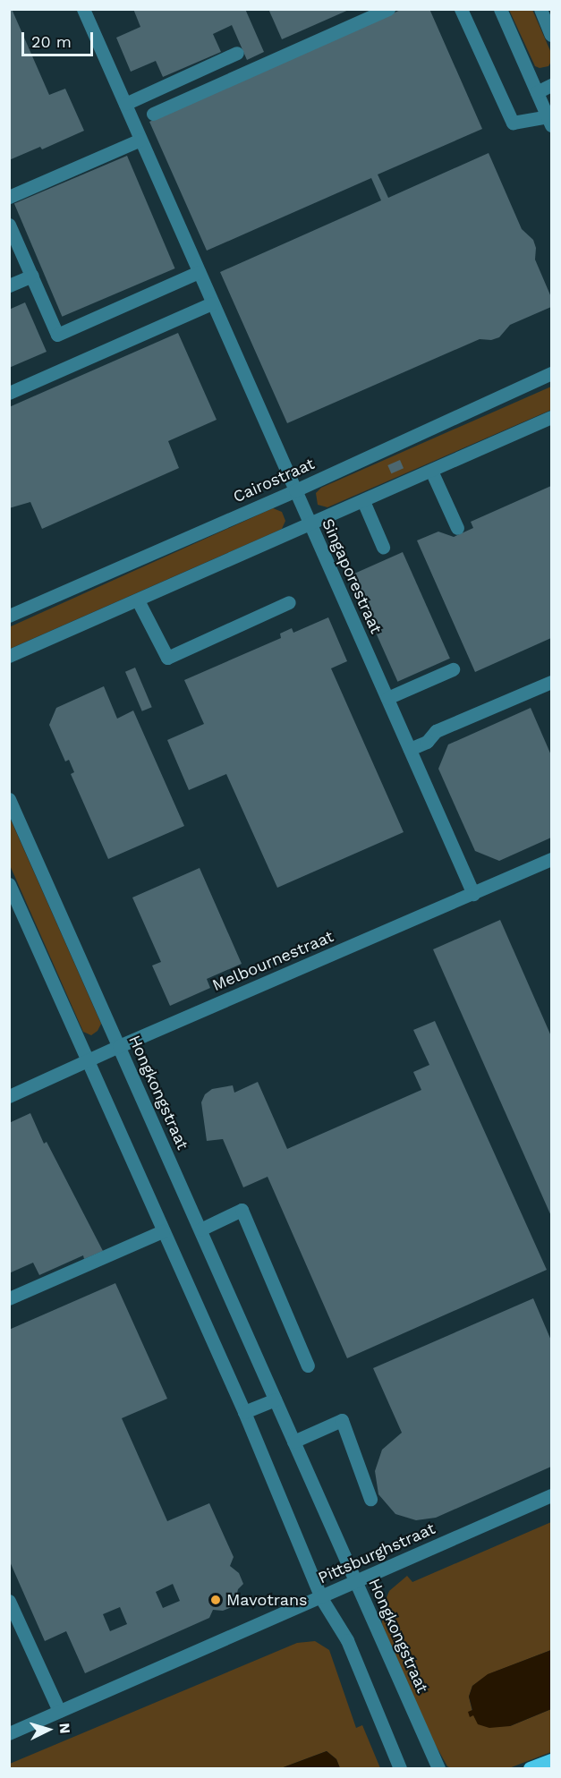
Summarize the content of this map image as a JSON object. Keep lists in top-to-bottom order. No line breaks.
{"streets":{"street":["Cairostraat","Singaporestraat","Melbournestraat","Hongkongstraat","Pittsburghstraat"]},"crossings":[["Cairostraat","Singaporestraat"],["Singaporestraat","Melbournestraat"],["Melbournestraat","Hongkongstraat"],["Hongkongstraat","Pittsburghstraat"]],"places":["Mavotrans"],"scale_bar":"20 m","north":"right"}
